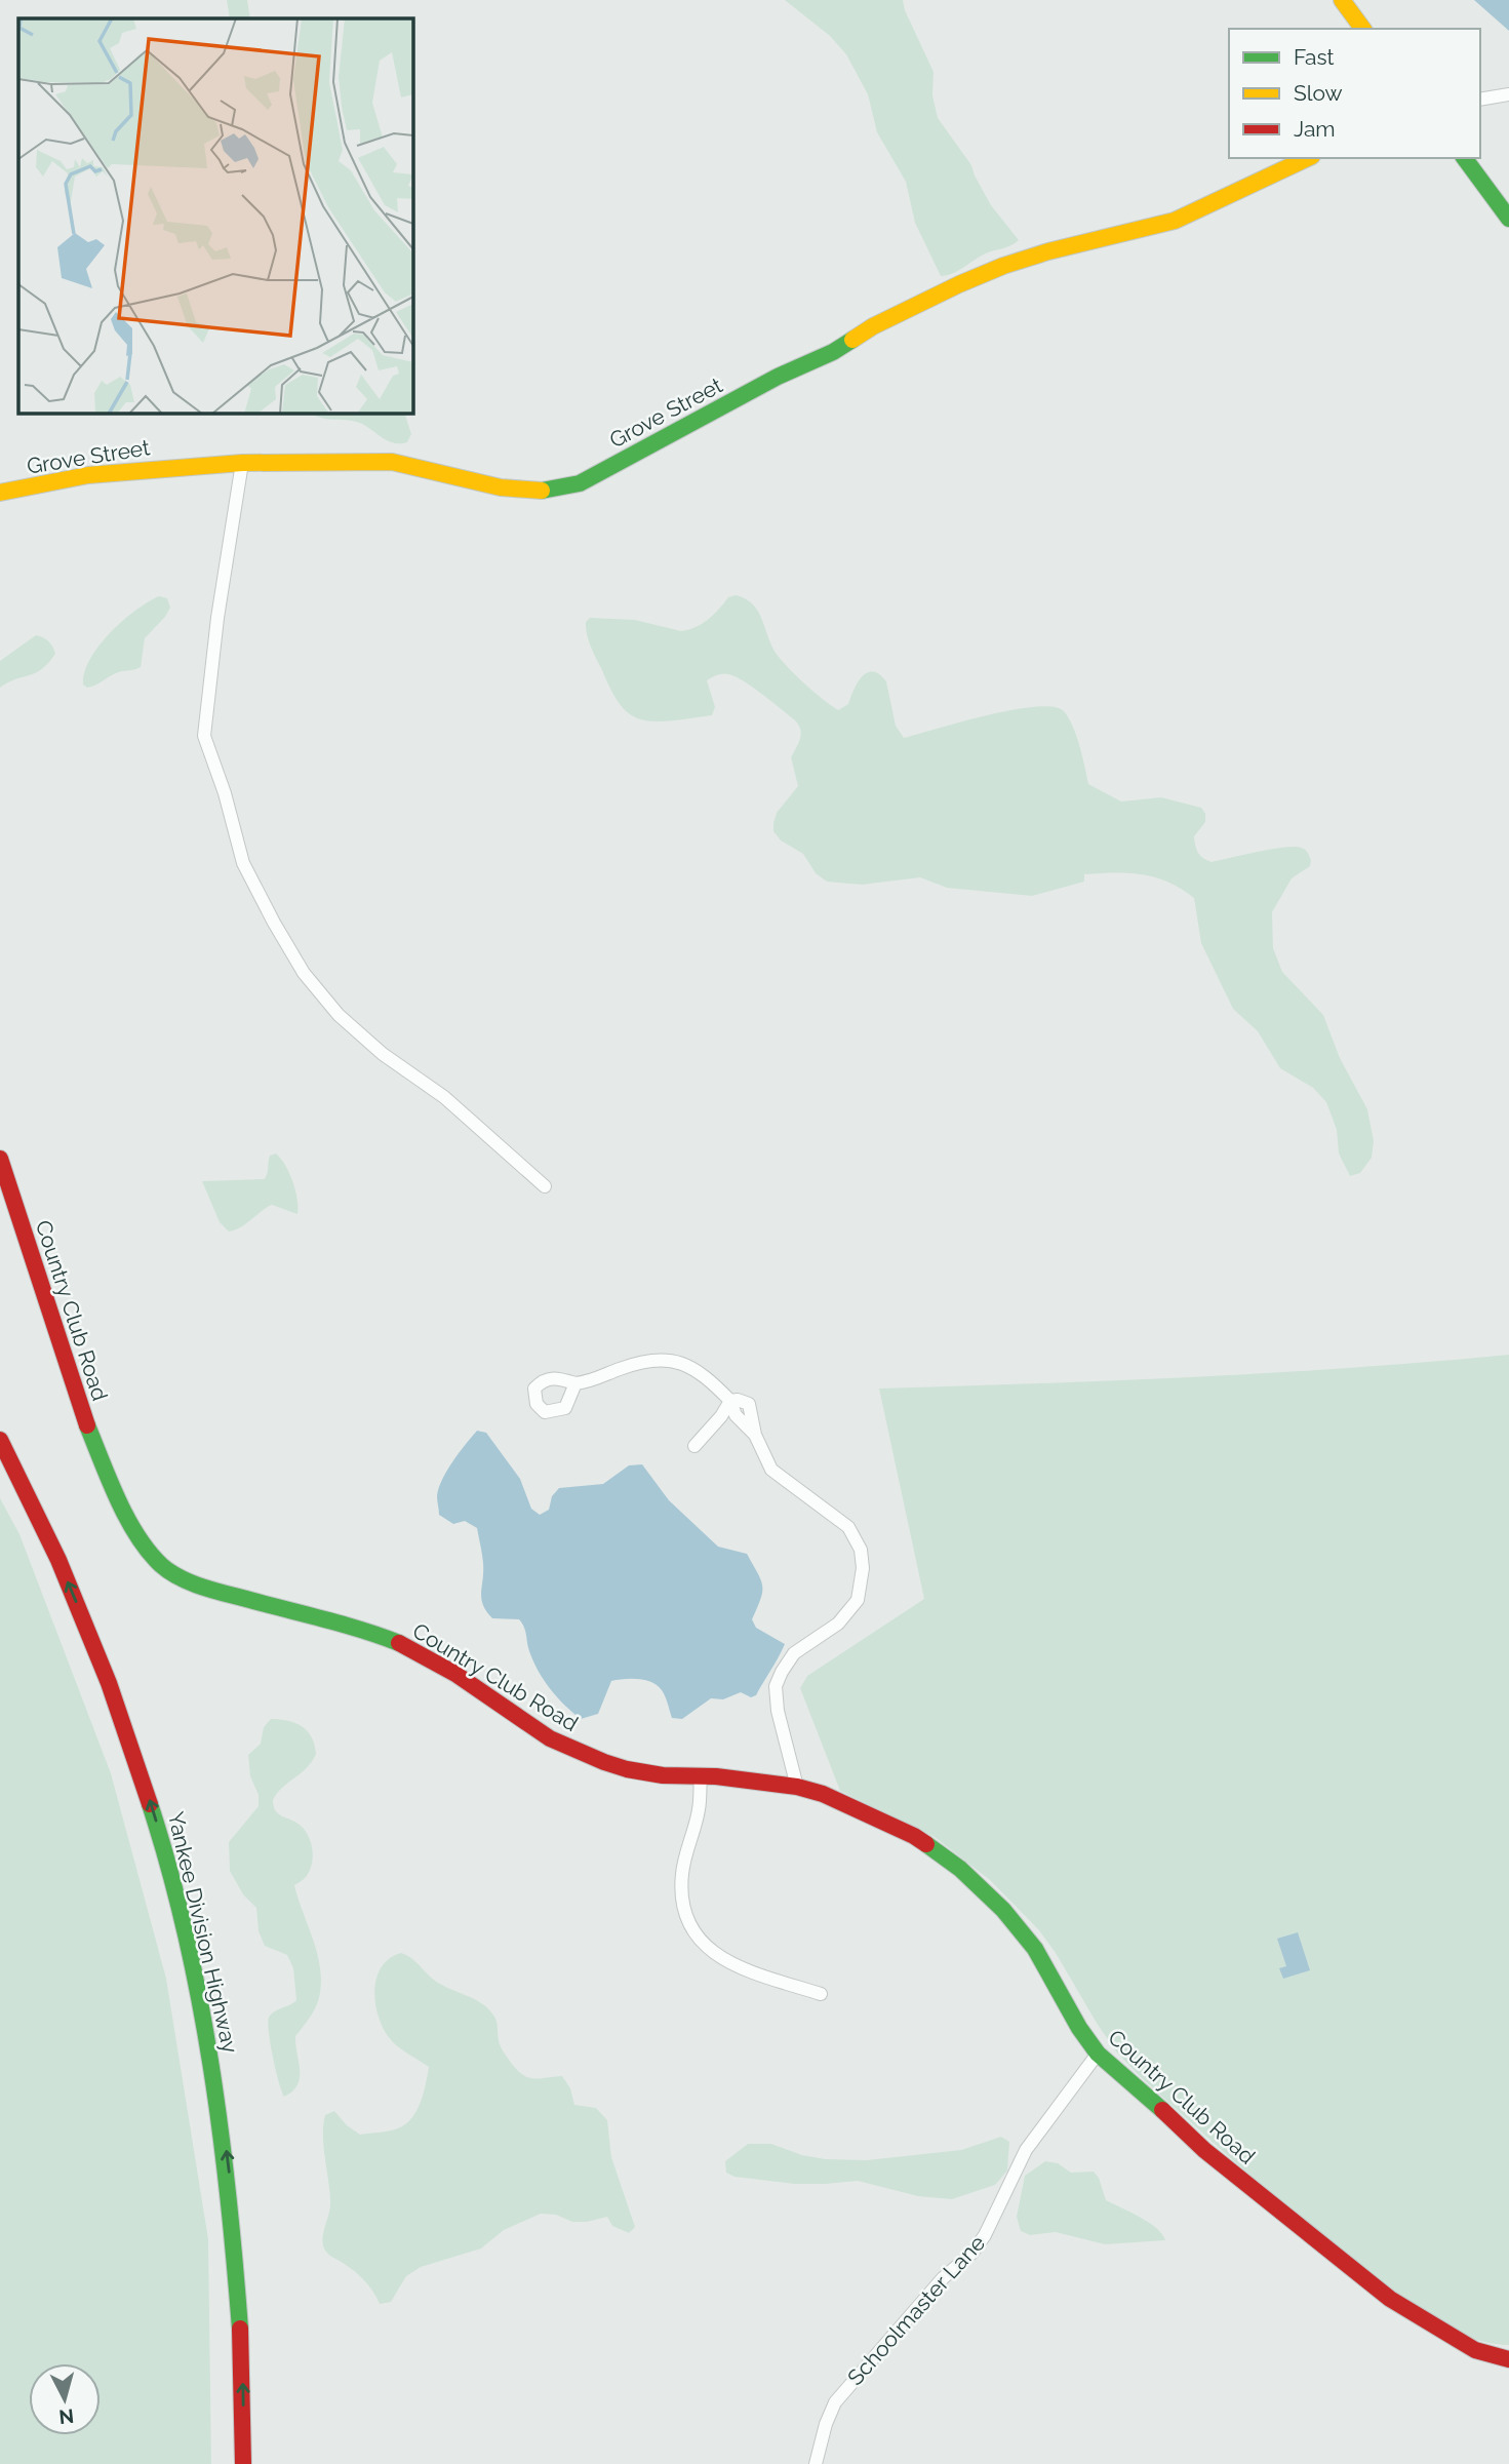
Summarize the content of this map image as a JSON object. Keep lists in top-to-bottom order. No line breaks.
{"streets":{"main road":["Grove Street","Country Club Road","Yankee Division Highway"],"street":["Schoolmaster Lane"]},"crossings":[["Country Club Road","Schoolmaster Lane"]],"one_way":["Yankee Division Highway"],"legend":["Fast","Slow","Jam"],"north":"bottom"}
